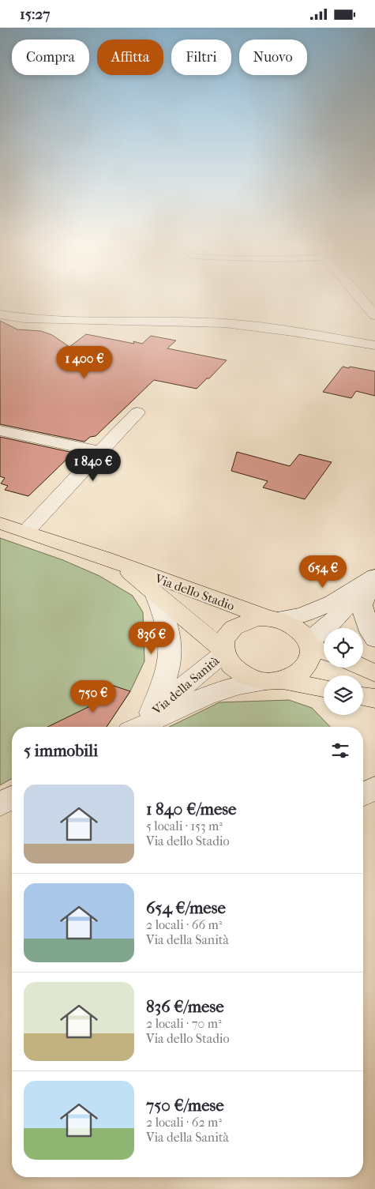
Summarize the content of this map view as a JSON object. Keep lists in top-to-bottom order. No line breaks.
{"streets":{"main road":["Via dello Stadio"],"street":["Via della Sanità"]},"crossings":[["Via dello Stadio","Via della Sanità"]],"page":{"status":"15:27","chip":["Compra","Affitta","Filtri","Nuovo"],"price":["1 400 €","1 840 €","654 €","836 €","750 €"],"heading":"5 immobili","list":[{"name":"1 840 €/mese","note":"5 locali · 153 m² · Via dello Stadio"},{"name":"654 €/mese","note":"2 locali · 66 m² · Via della Sanità"},{"name":"836 €/mese","note":"2 locali · 70 m² · Via dello Stadio"},{"name":"750 €/mese","note":"2 locali · 62 m² · Via della Sanità"}]}}
